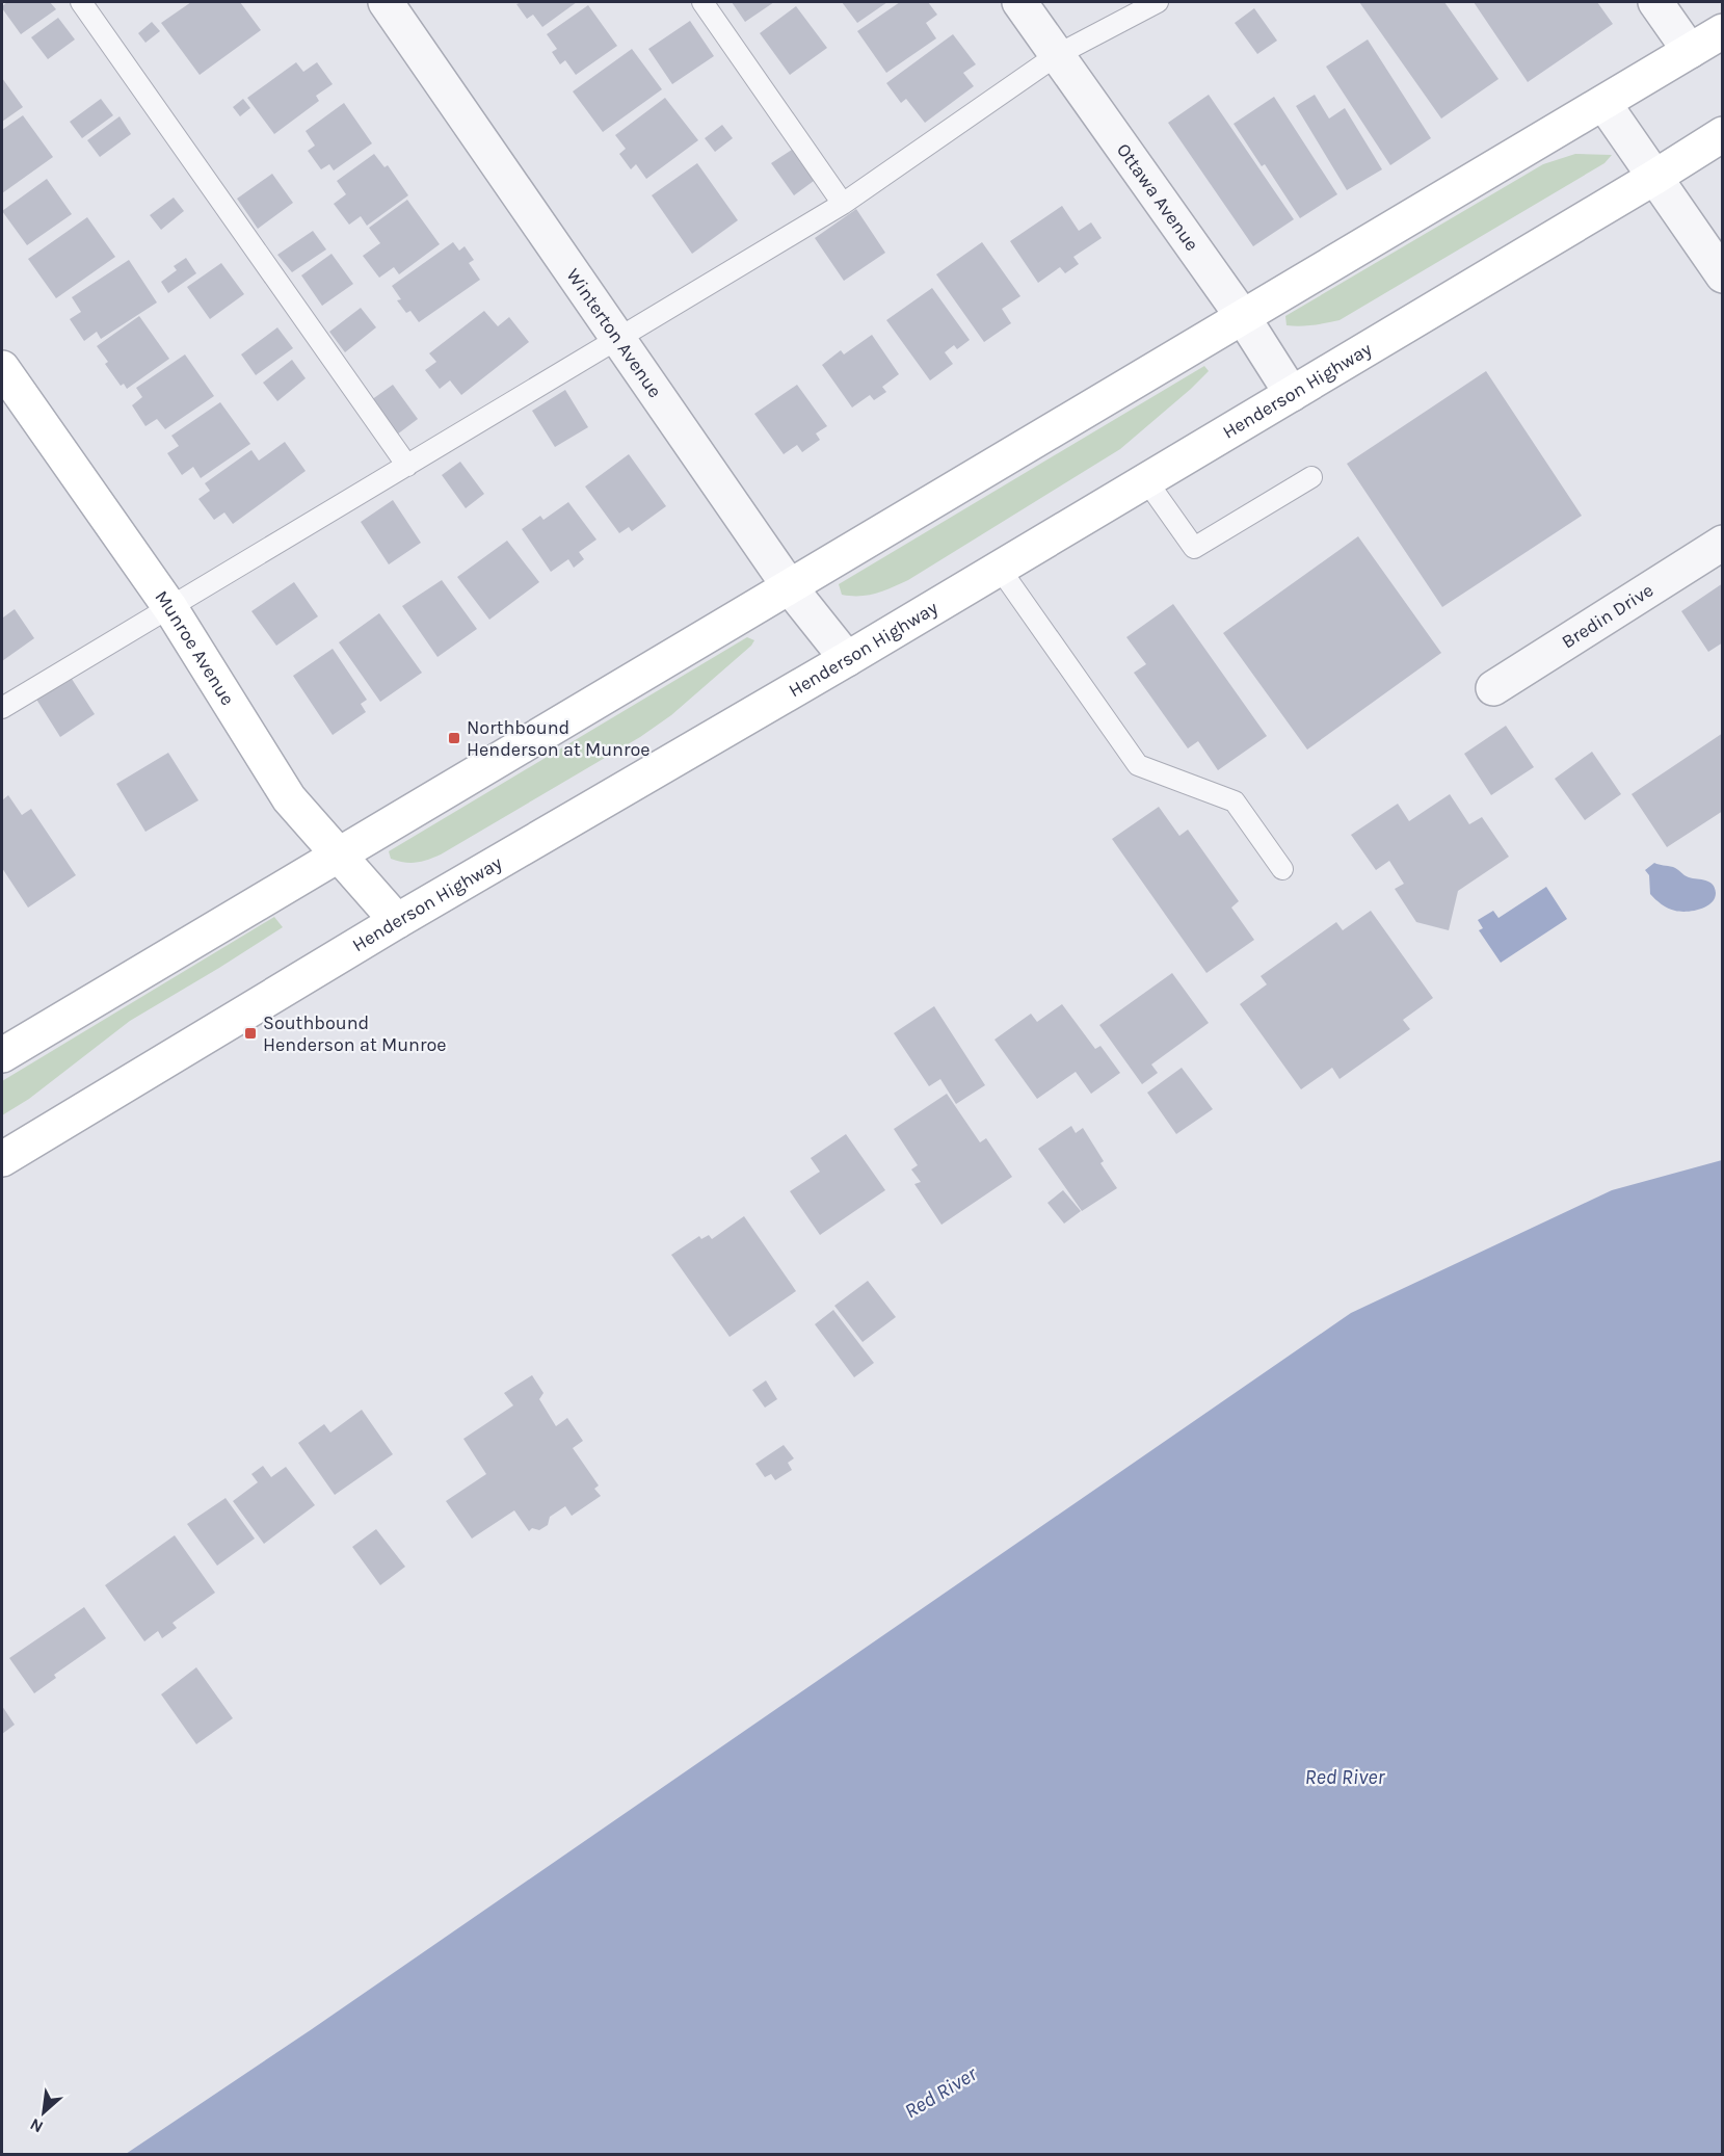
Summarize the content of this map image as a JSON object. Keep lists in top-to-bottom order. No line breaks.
{"streets":{"main road":["Henderson Highway","Munroe Avenue"],"street":["Ottawa Avenue","Winterton Avenue","Bredin Drive"]},"crossings":[["Ottawa Avenue","Henderson Highway"],["Winterton Avenue","Henderson Highway"],["Henderson Highway","Munroe Avenue"]],"water":["Red River"],"places":{"transit":["Northbound Henderson at Munroe","Southbound Henderson at Munroe"]},"north":"bottom left"}
